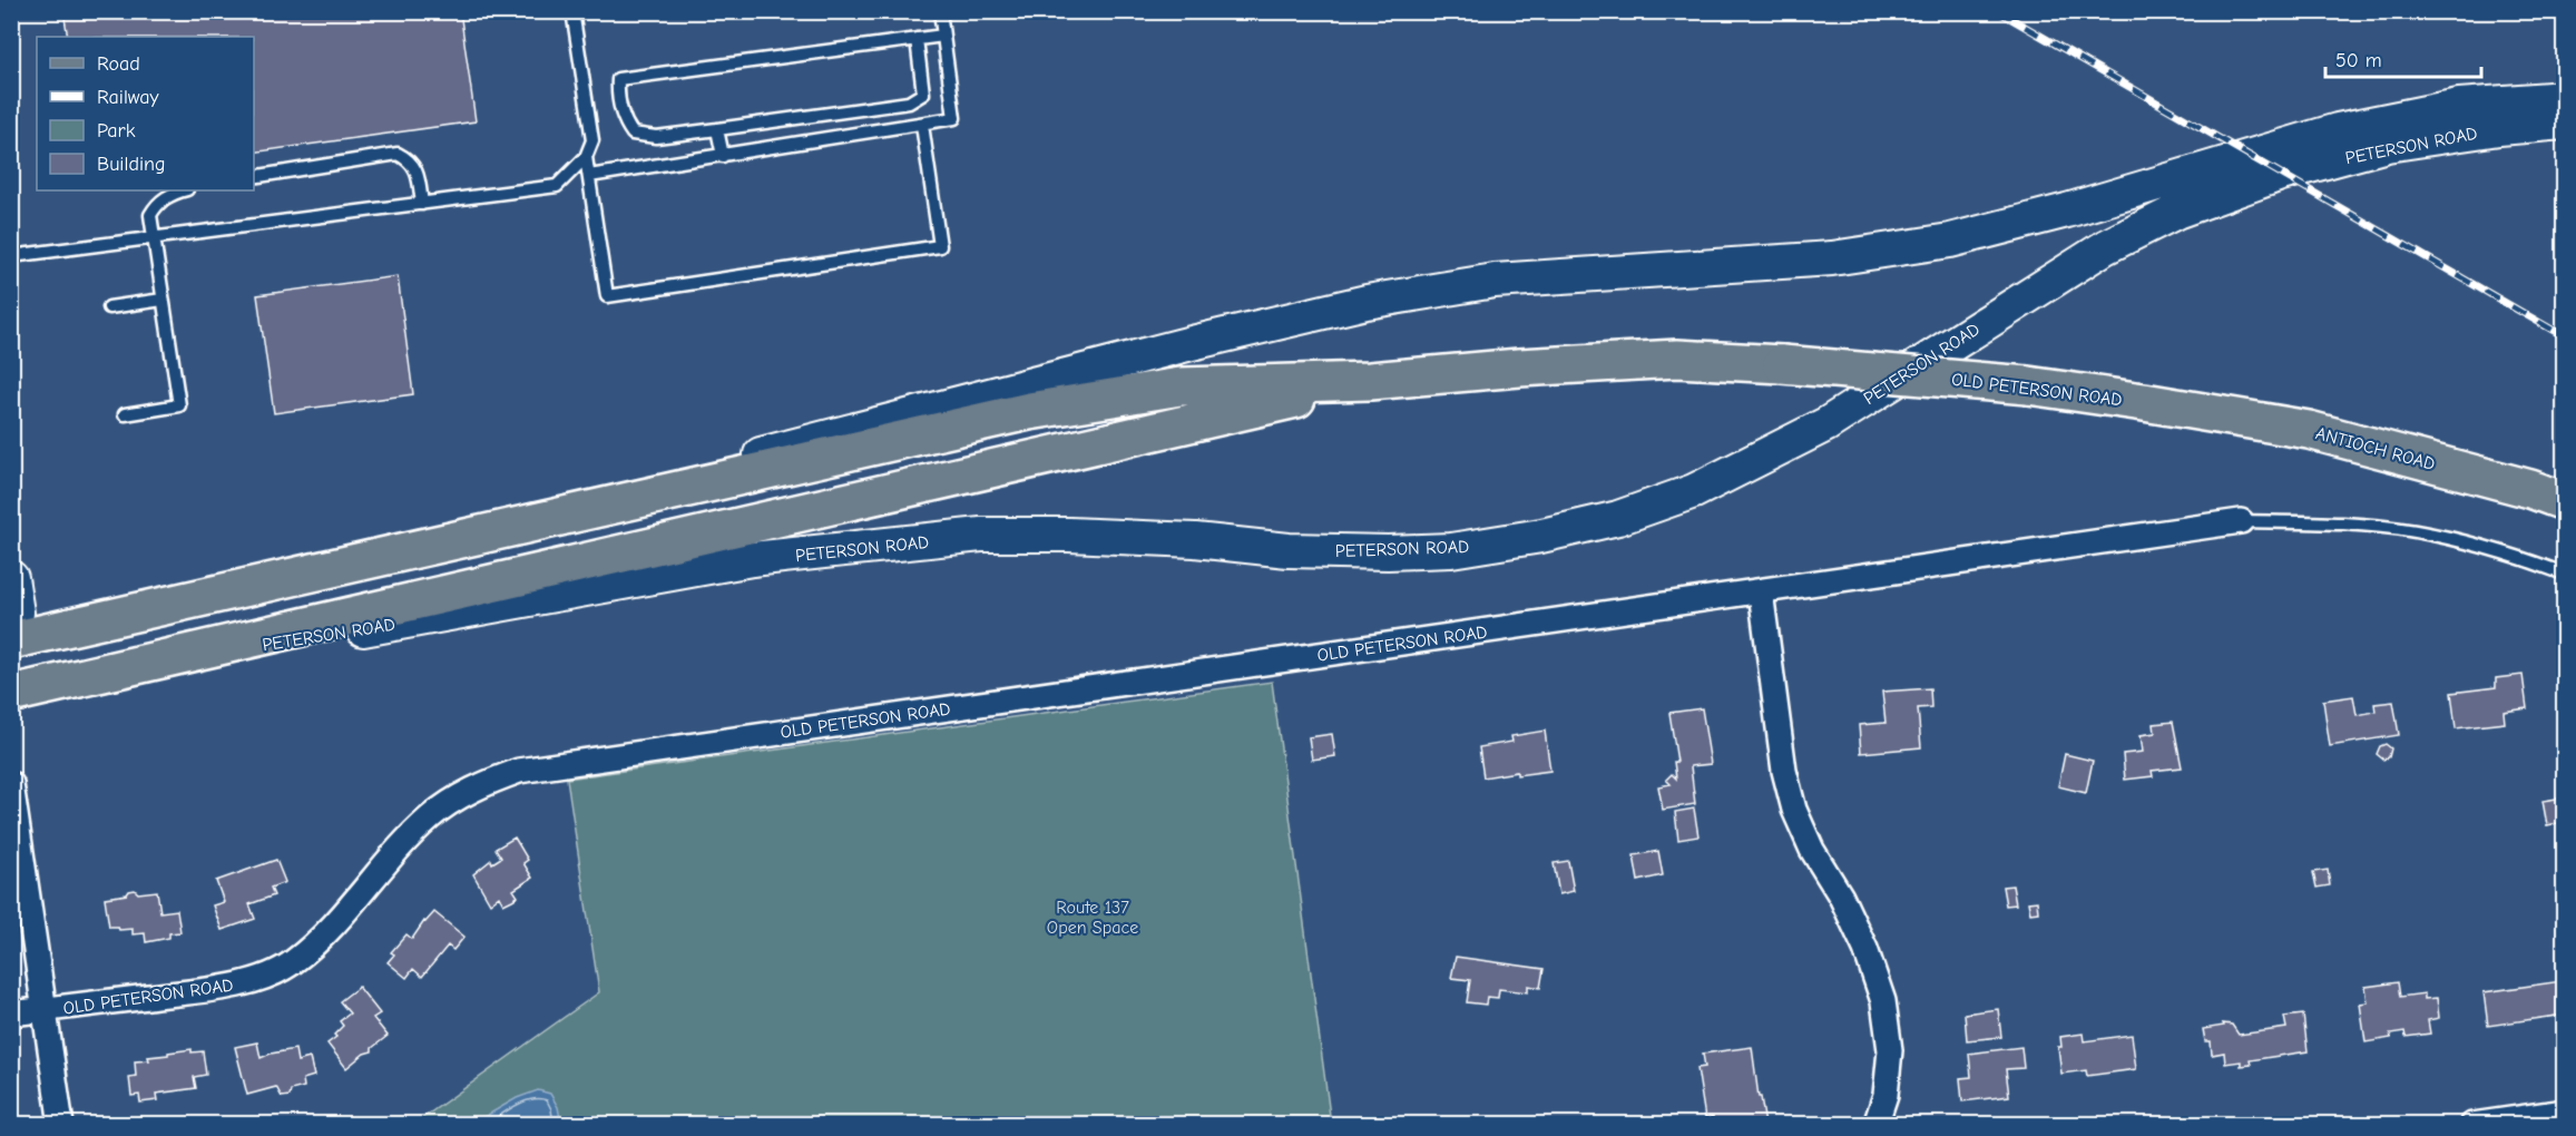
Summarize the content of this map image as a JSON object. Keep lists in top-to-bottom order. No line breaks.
{"streets":{"main road":["PETERSON ROAD","OLD PETERSON ROAD","ANTIOCH ROAD"]},"crossings":[["PETERSON ROAD","OLD PETERSON ROAD"],["OLD PETERSON ROAD","ANTIOCH ROAD"]],"parks":["Route 137 Open Space"],"legend":["Road","Railway","Park","Building"],"scale_bar":"50 m"}
